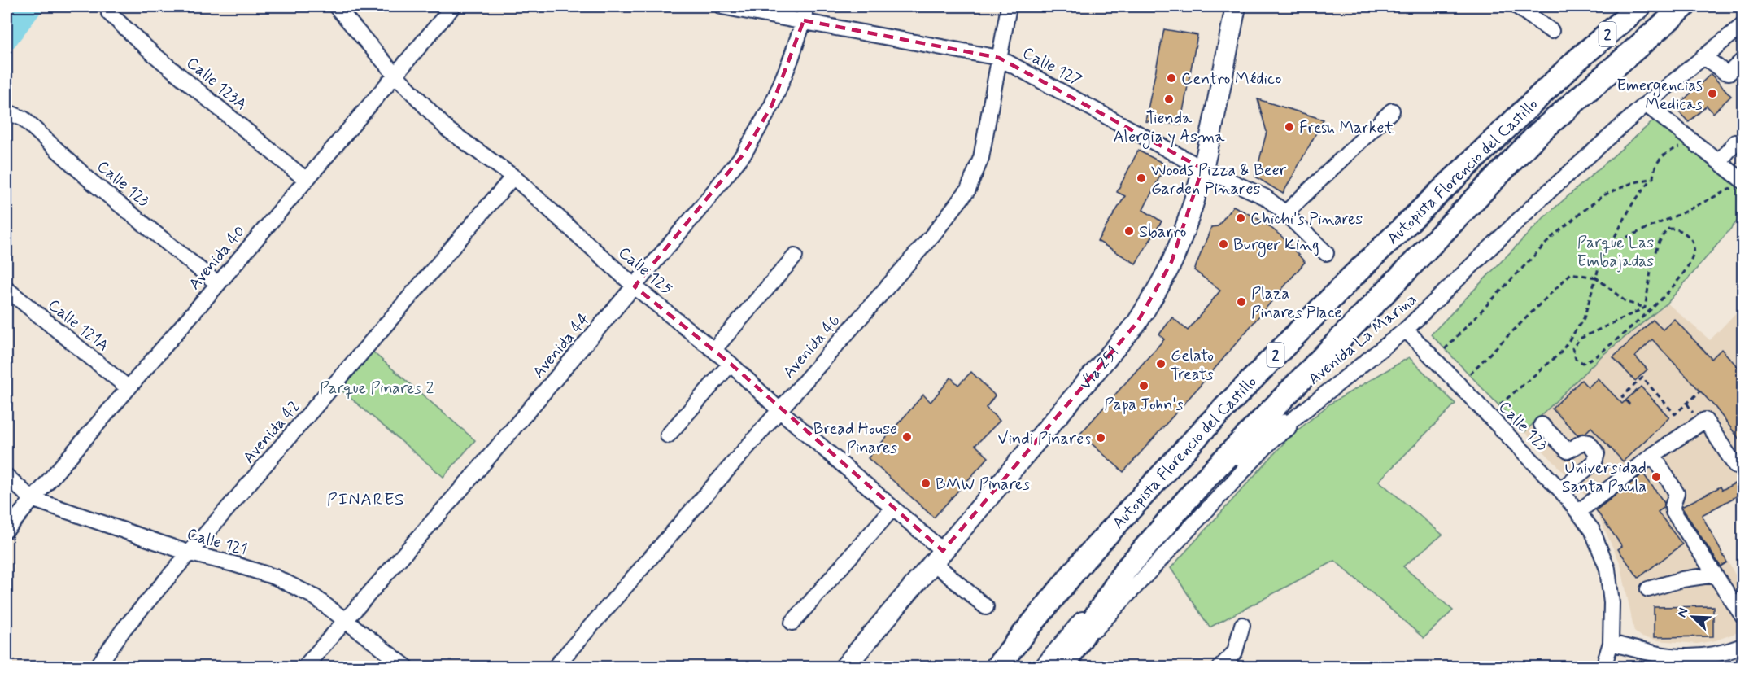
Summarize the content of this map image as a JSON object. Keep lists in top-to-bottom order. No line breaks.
{"streets":{"highway":["2","Autopista Florencio del Castillo"],"main road":["Vía 251"],"street":["Calle 127","Calle 123A","Calle 123","Avenida 40","Calle 125","Calle 121A","Avenida La Marina","Avenida 44","Avenida 46","Avenida 42","Calle 121"]},"crossings":[["Calle 127","Avenida 44"],["Calle 127","Avenida 46"],["Calle 127","Vía 251"],["Calle 123A","Avenida 40"],["Calle 123","Avenida 40"],["Calle 123","Avenida La Marina"],["Avenida 40","Calle 125"],["Avenida 40","Calle 121A"],["Avenida 40","Calle 121"],["Calle 125","Avenida 44"],["Calle 125","Avenida 46"],["Calle 125","Vía 251"],["Calle 125","Avenida 42"],["Avenida 44","Calle 121"],["Avenida 42","Calle 121"]],"districts":["PINARES"],"parks":["Parque Las Embajadas","Parque Pinares 2"],"places":["Centro Médico","Emergencias Medicas","Tienda Alergia y Asma","Fresh Market","Woods Pizza & Beer Garden Pinares","Chichi's Pinares","Sbarro","Burger King","Plaza Pinares Place","Gelato Treats","Papa John's","Bread House Pinares","Vindi Pinares","Universidad Santa Paula","BMW Pinares"],"north":"top left"}
